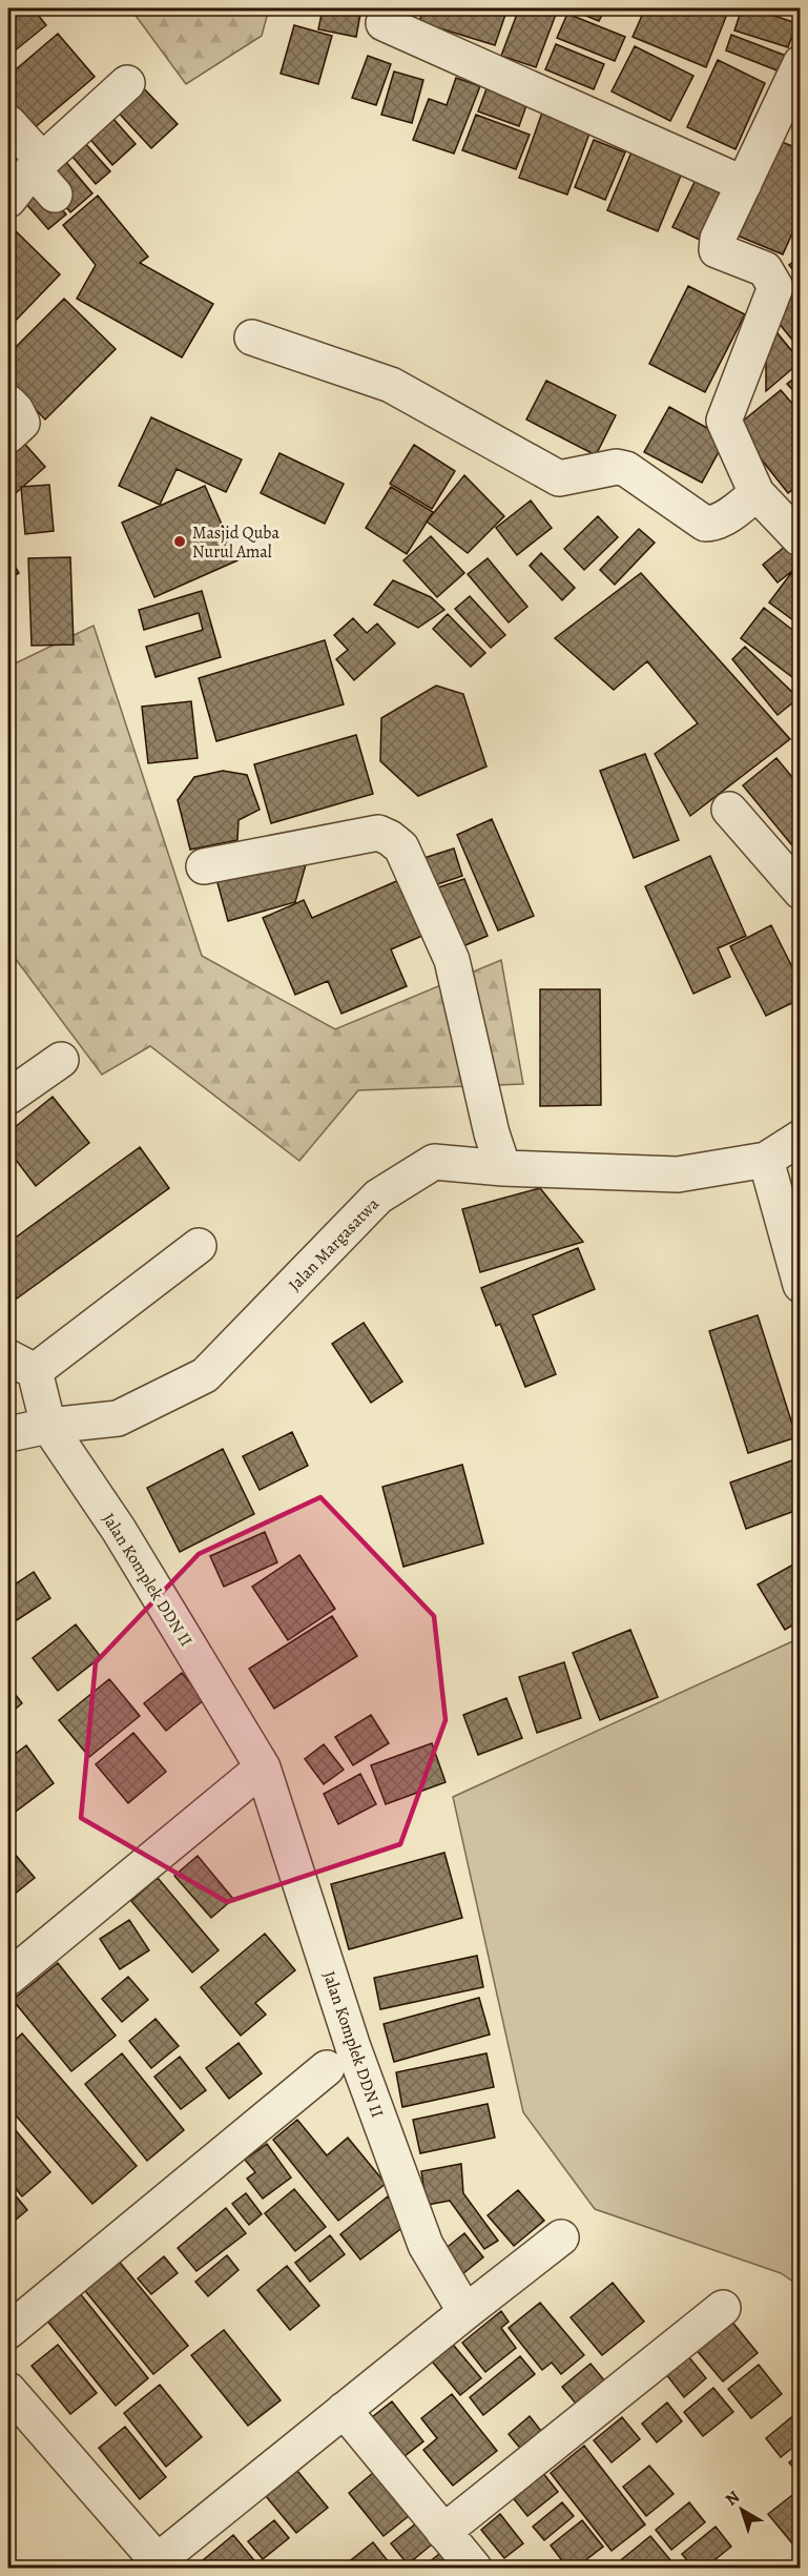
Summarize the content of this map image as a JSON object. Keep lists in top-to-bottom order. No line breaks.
{"streets":{"street":["Jalan Margasatwa","Jalan Komplek DDN II"]},"crossings":[["Jalan Margasatwa","Jalan Komplek DDN II"]],"places":["Masjid Quba Nurul Amal"],"north":"top left"}
